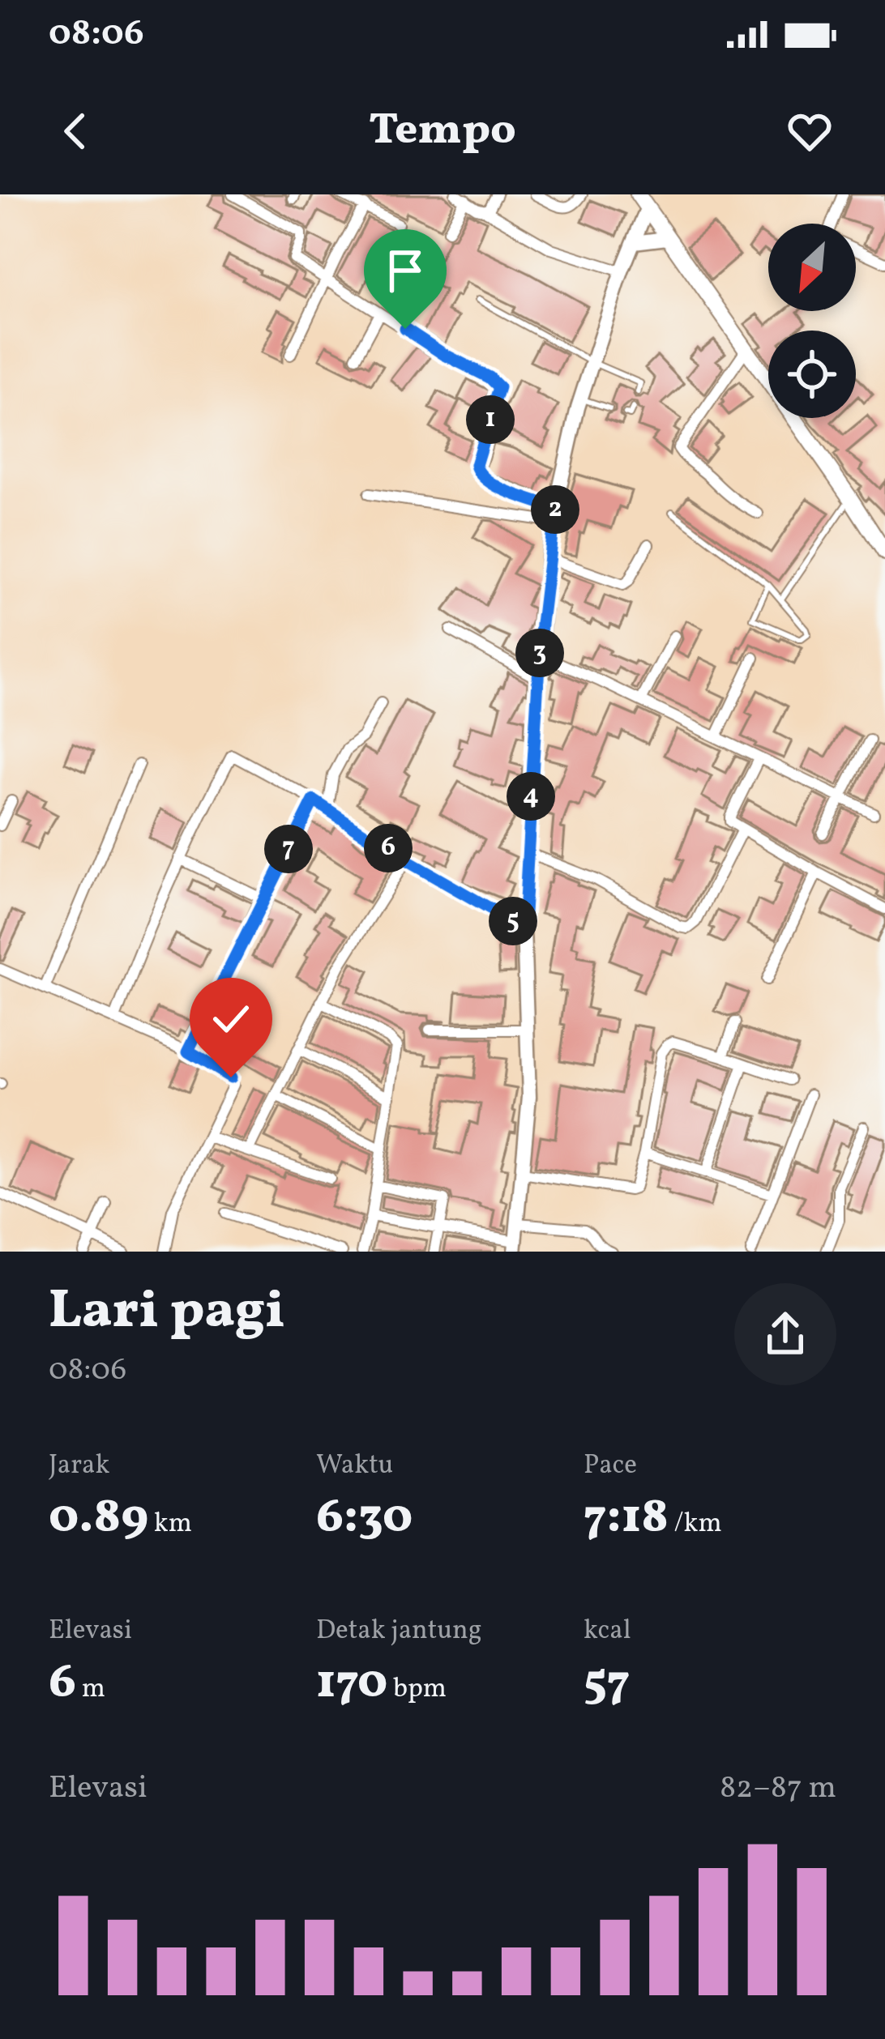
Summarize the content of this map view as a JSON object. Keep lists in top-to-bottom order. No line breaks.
{"north":"bottom left","page":{"status":"08:06","header":"Tempo","pins":["1","2","3","4","6","7","5"],"heading":["Lari pagi","08:06"],"stats":[["Jarak","0.89 km"],["Waktu","6:30"],["Pace","7:18 /km"],["Elevasi","6 m"],["Detak jantung","170 bpm"],["kcal","57"]],"chart":["Elevasi","82–87 m"]}}
